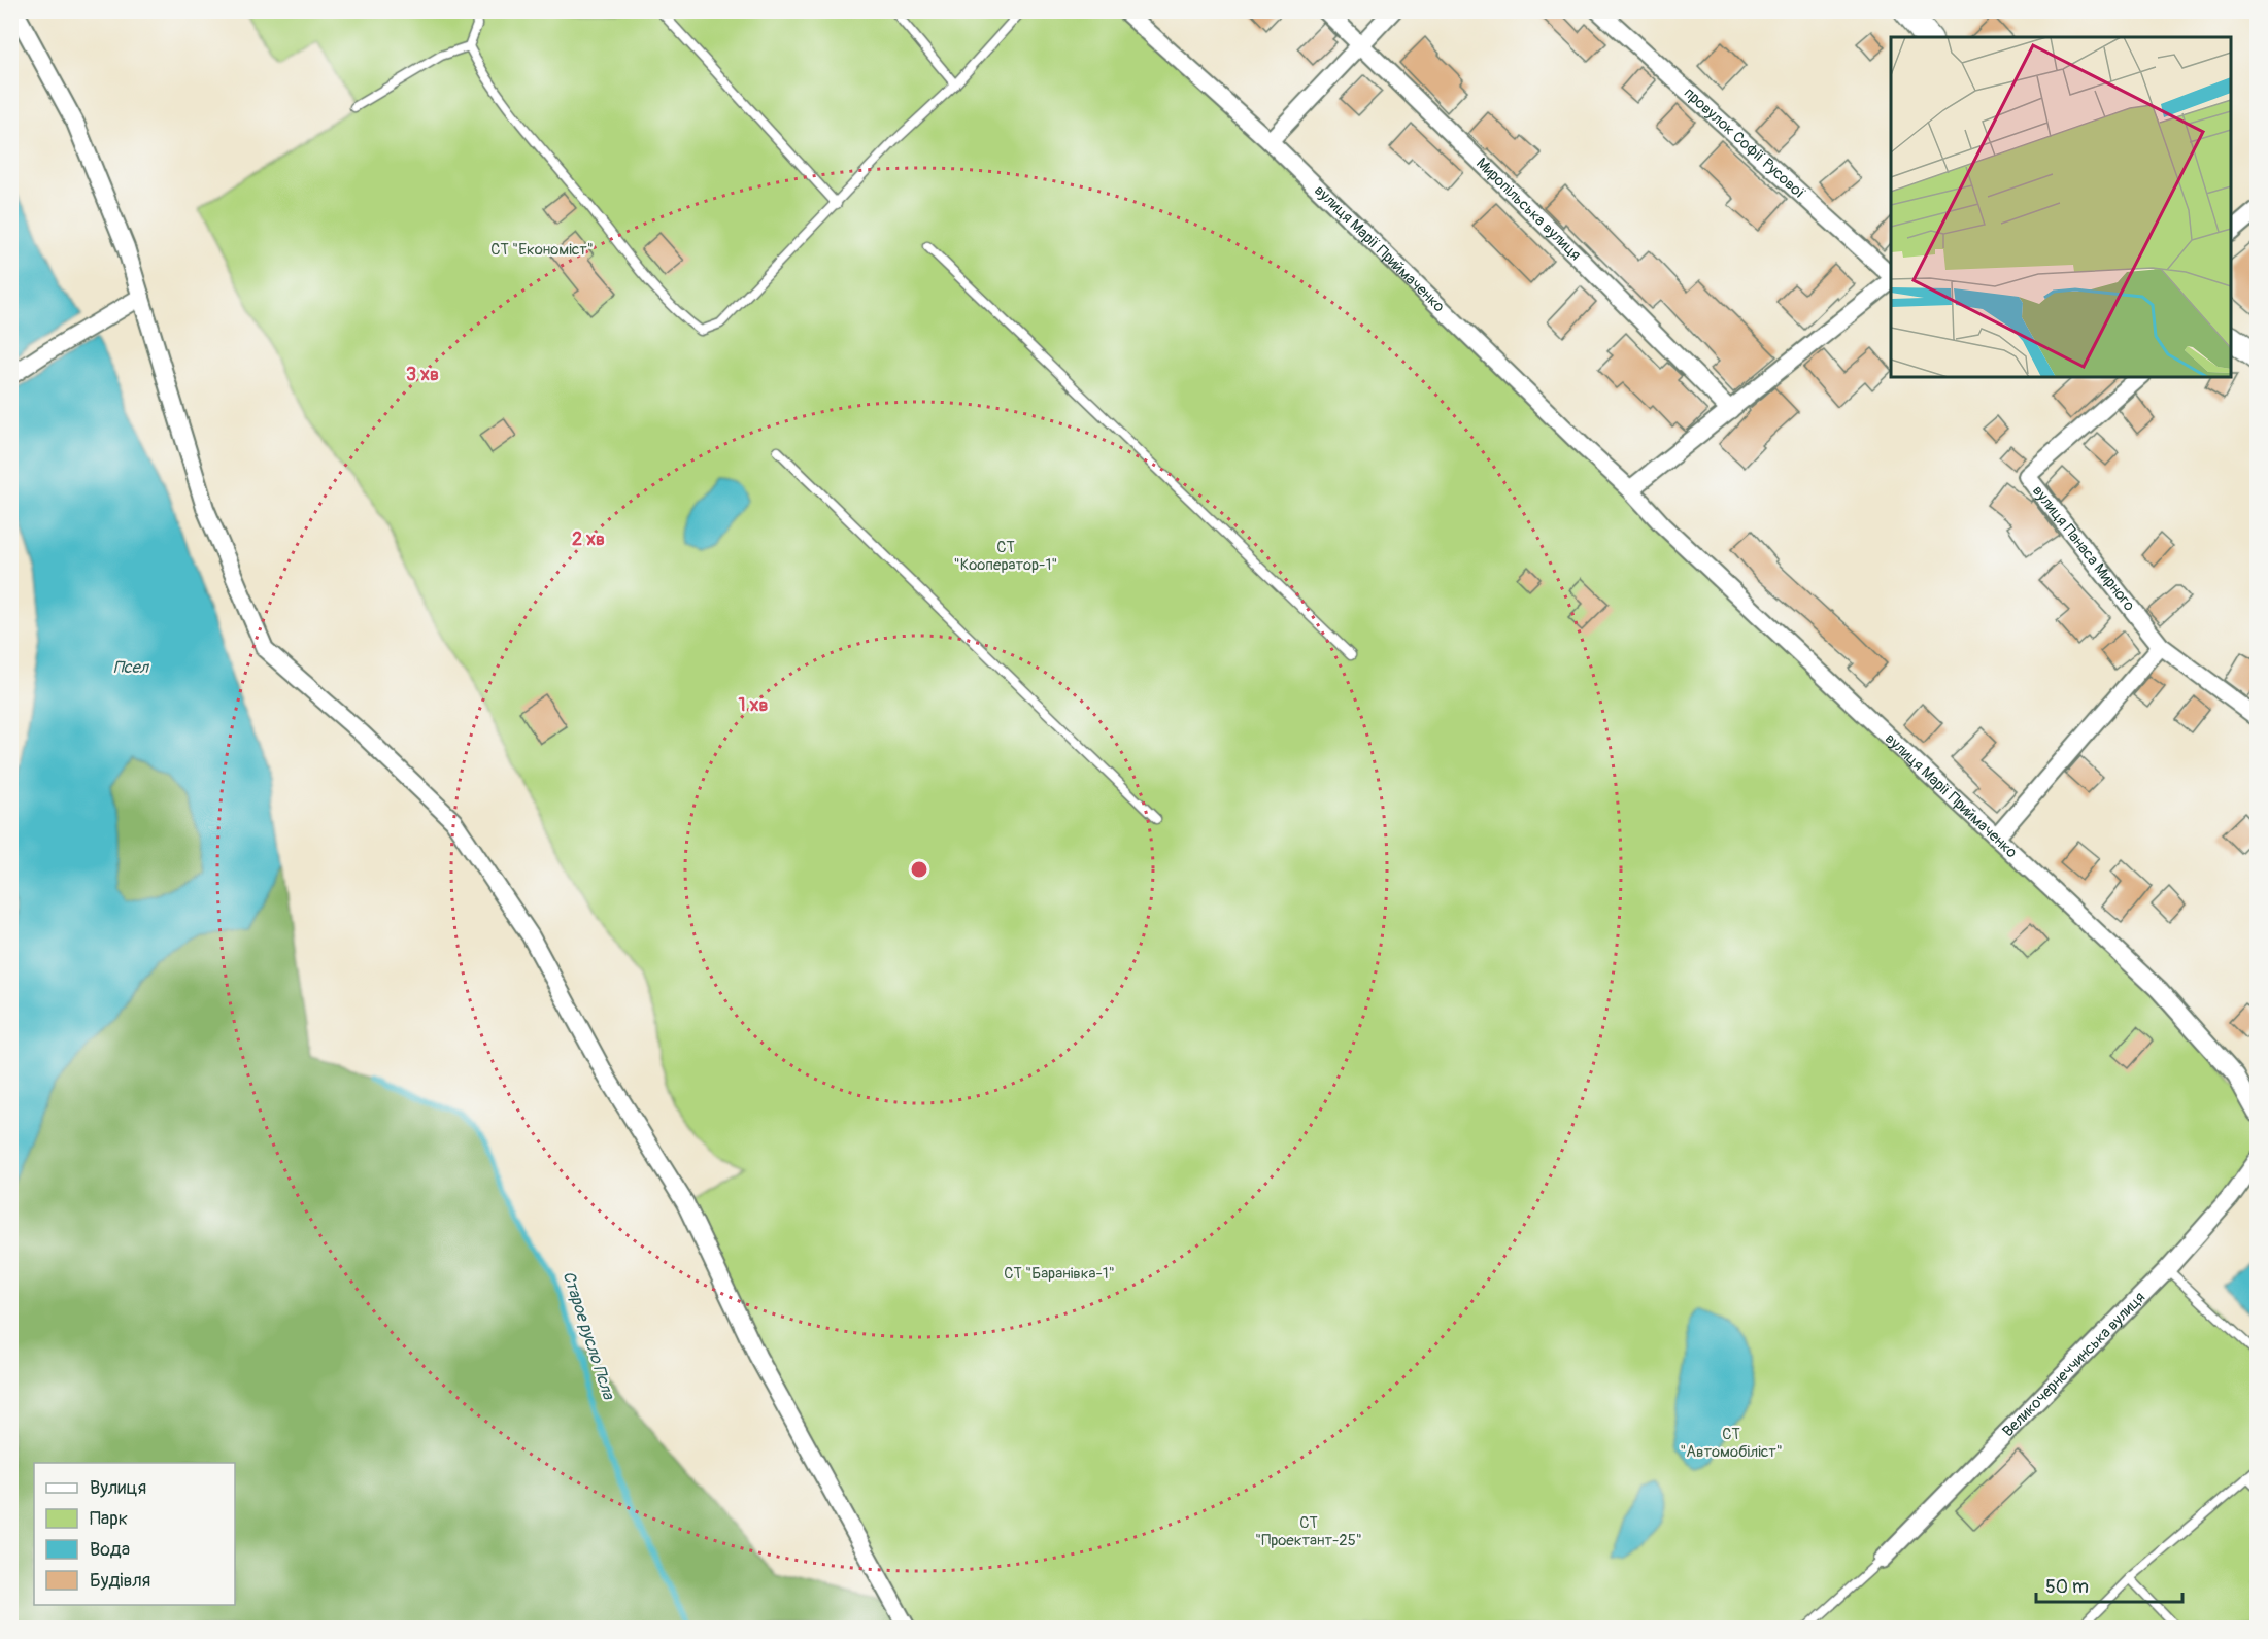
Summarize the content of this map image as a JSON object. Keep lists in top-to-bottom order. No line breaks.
{"streets":{"street":["провулок Софії Русової","Миропільська вулиця","вулиця Марії Приймаченко","вулиця Панаса Мирного","Великочернеччинська вулиця"]},"water":["Псел","Старое русло Псла"],"parks":["СТ \"Економіст\"","СТ \"Кооператор-1\"","СТ \"Баранівка-1\"","СТ \"Автомобіліст\"","СТ \"Проектант-25\""],"legend":["Вулиця","Парк","Вода","Будівля"],"scale_bar":"50 m","rings":["3 хв","2 хв","1 хв"]}
